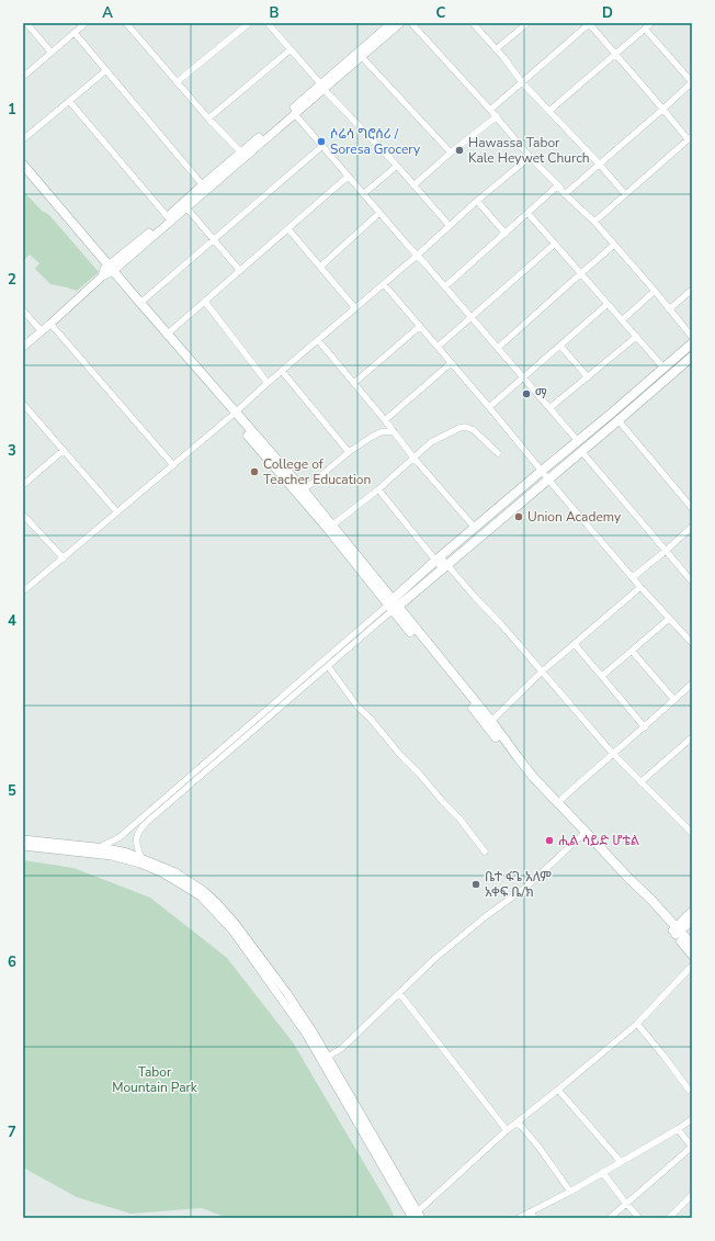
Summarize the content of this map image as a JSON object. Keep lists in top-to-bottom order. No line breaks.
{"parks":["Tabor Mountain Park"],"places":["ሶሬሳ ግሮሰሪ / Soresa Grocery","Hawassa Tabor Kale Heywet Church","ማ","College of Teacher Education","Union Academy","ሒል ሳይድ ሆቴል","ቤተ ፋጌ አለም አቀፍ ቤ/ክ"],"grid":{"columns":["A","B","C","D"],"rows":["1","2","3","4","5","6","7"]}}
